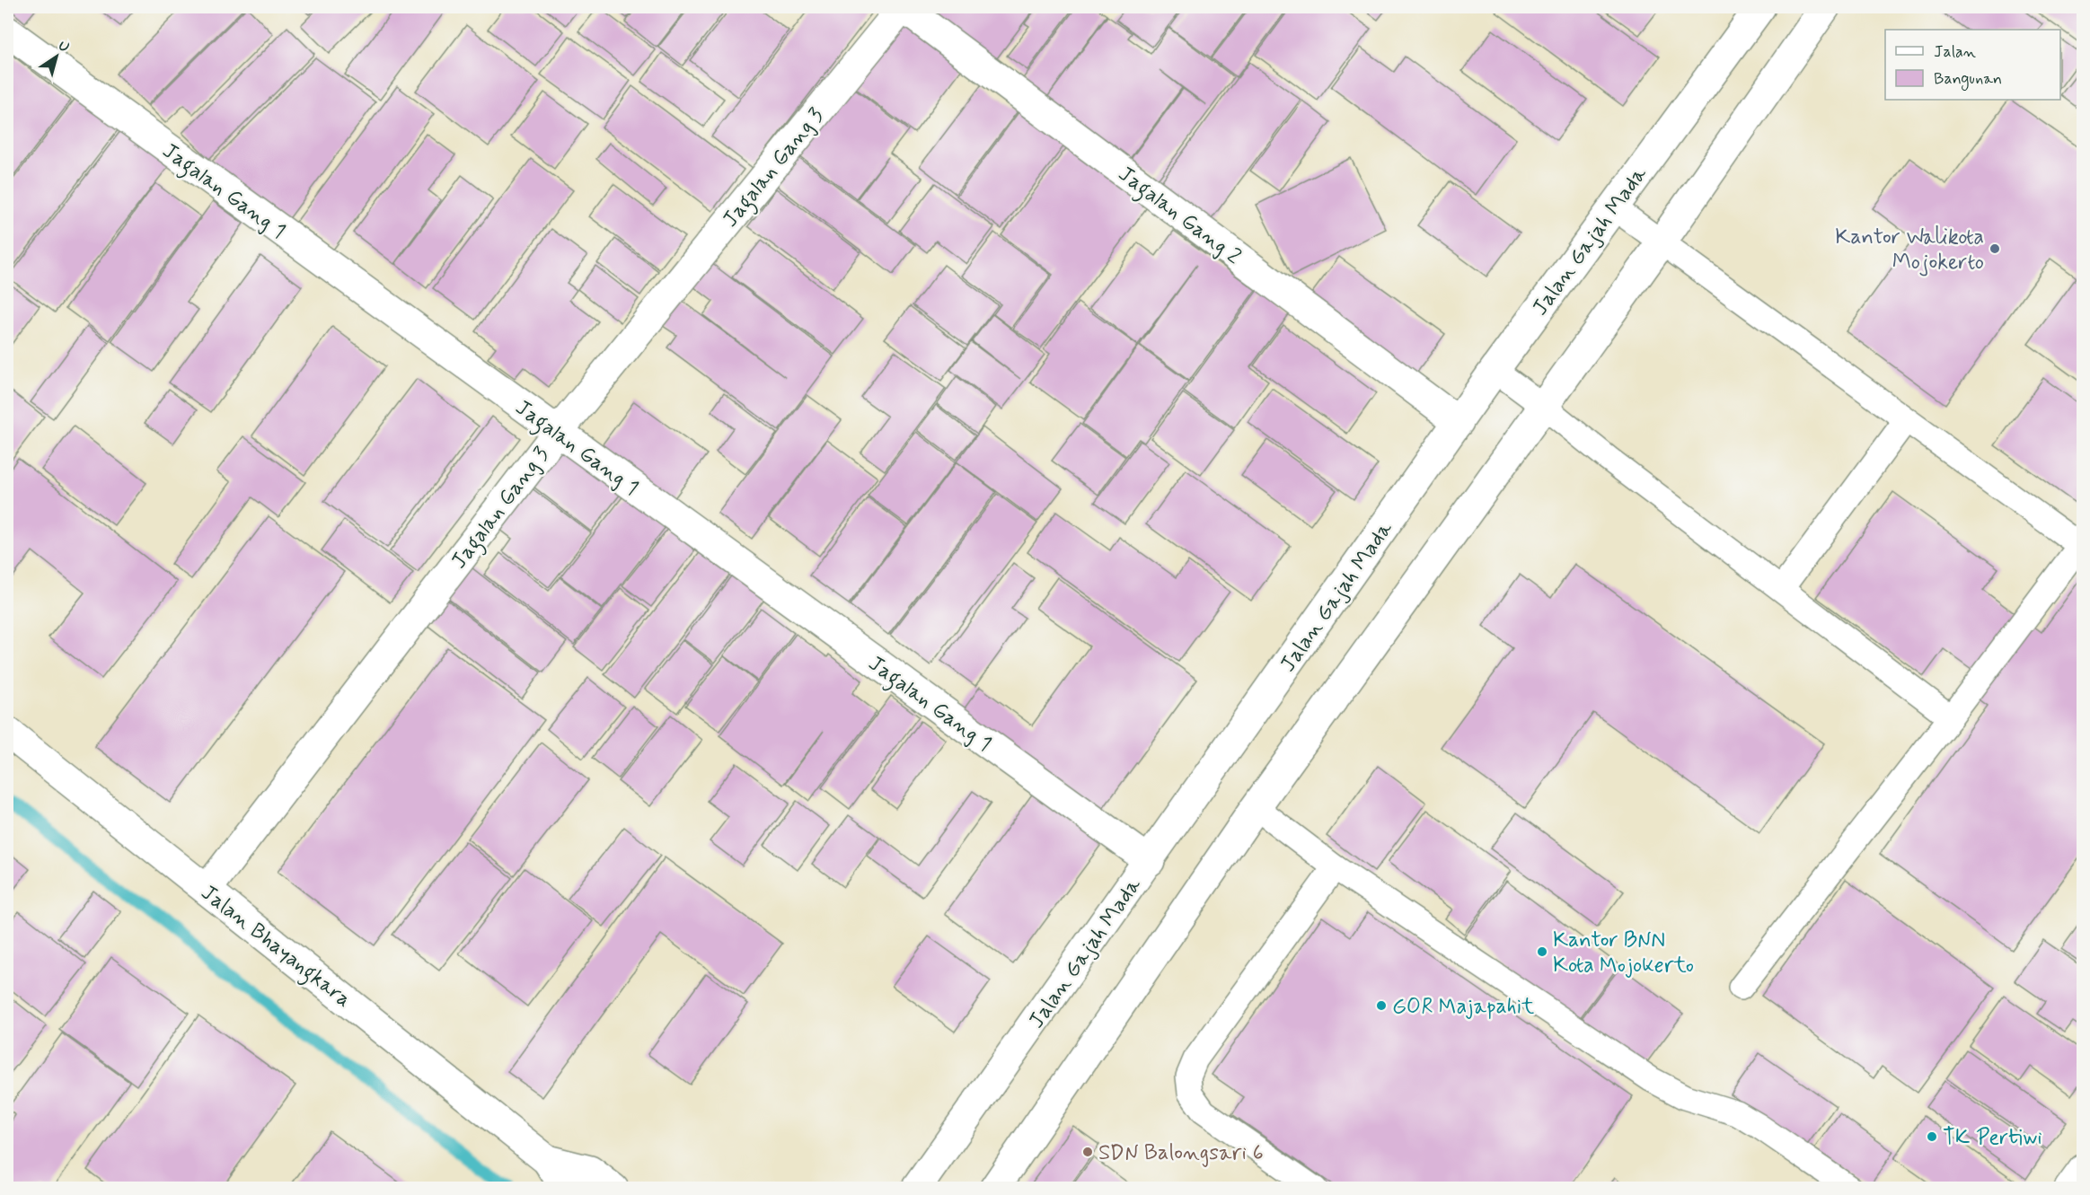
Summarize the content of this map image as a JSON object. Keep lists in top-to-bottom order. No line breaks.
{"streets":{"main road":["Jagalan Gang 3","Jagalan Gang 1","Jagalan Gang 2","Jalan Gajah Mada","Jalan Bhayangkara"]},"crossings":[["Jagalan Gang 3","Jagalan Gang 1"],["Jagalan Gang 3","Jagalan Gang 2"],["Jagalan Gang 3","Jalan Bhayangkara"],["Jagalan Gang 1","Jalan Gajah Mada"],["Jagalan Gang 2","Jalan Gajah Mada"]],"places":["Kantor Walikota Mojokerto","Kantor BNN Kota Mojokerto","GOR Majapahit","TK Pertiwi","SDN Balongsari 6"],"legend":["Jalan","Bangunan"],"north":"top right"}
